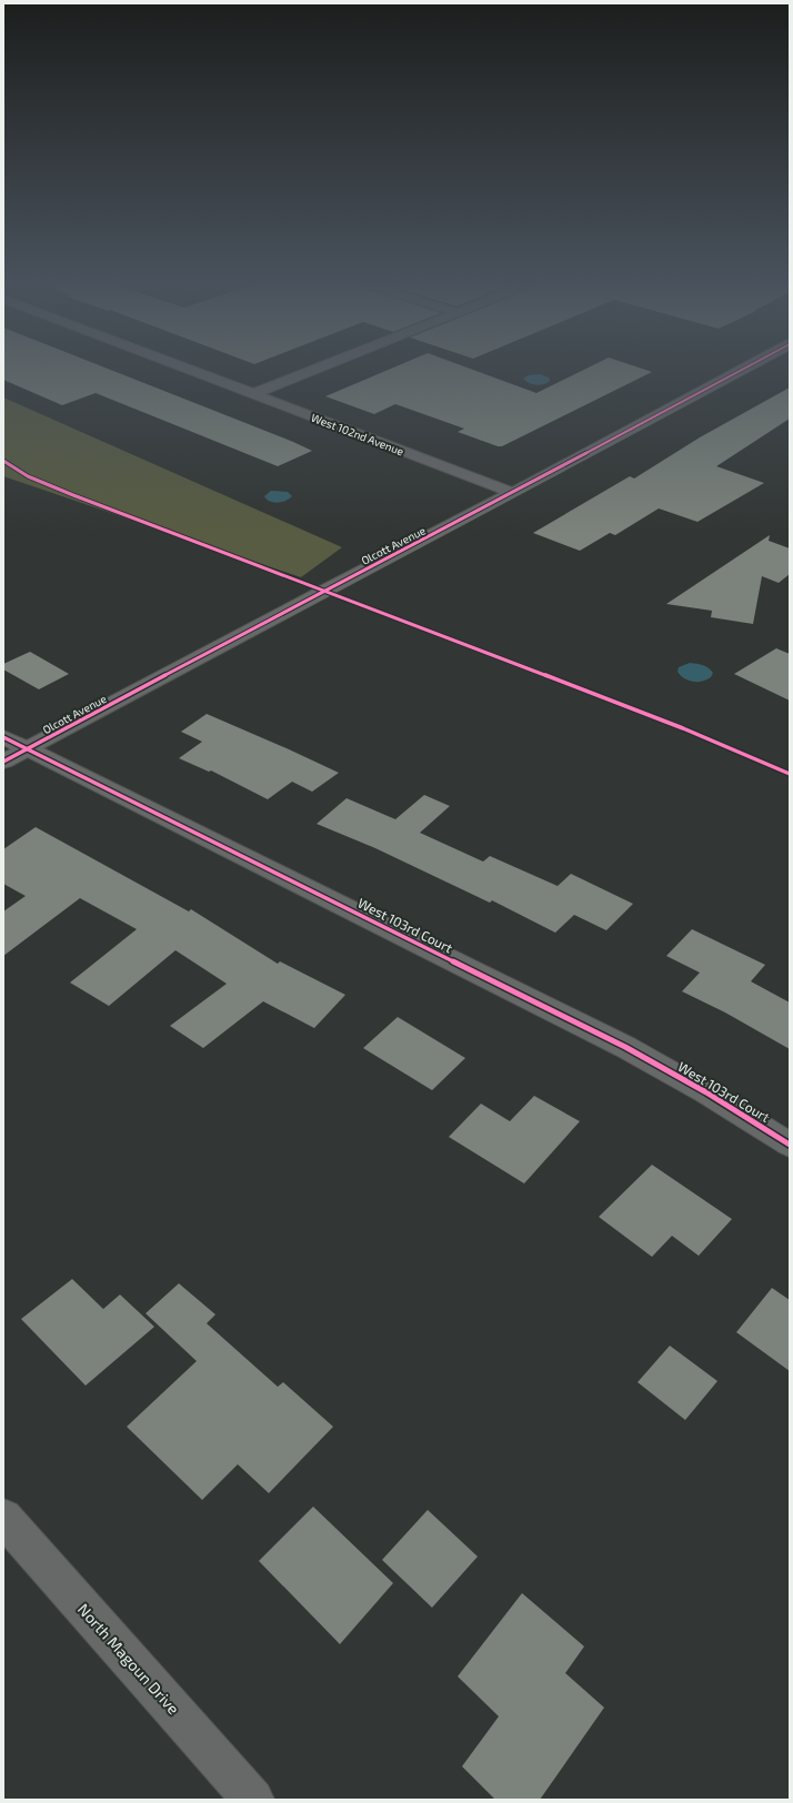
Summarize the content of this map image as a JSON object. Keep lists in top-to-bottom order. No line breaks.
{"streets":{"street":["West 102nd Avenue","Olcott Avenue","West 103rd Court","North Magoun Drive"]},"crossings":[["West 102nd Avenue","Olcott Avenue"],["Olcott Avenue","West 103rd Court"]]}
